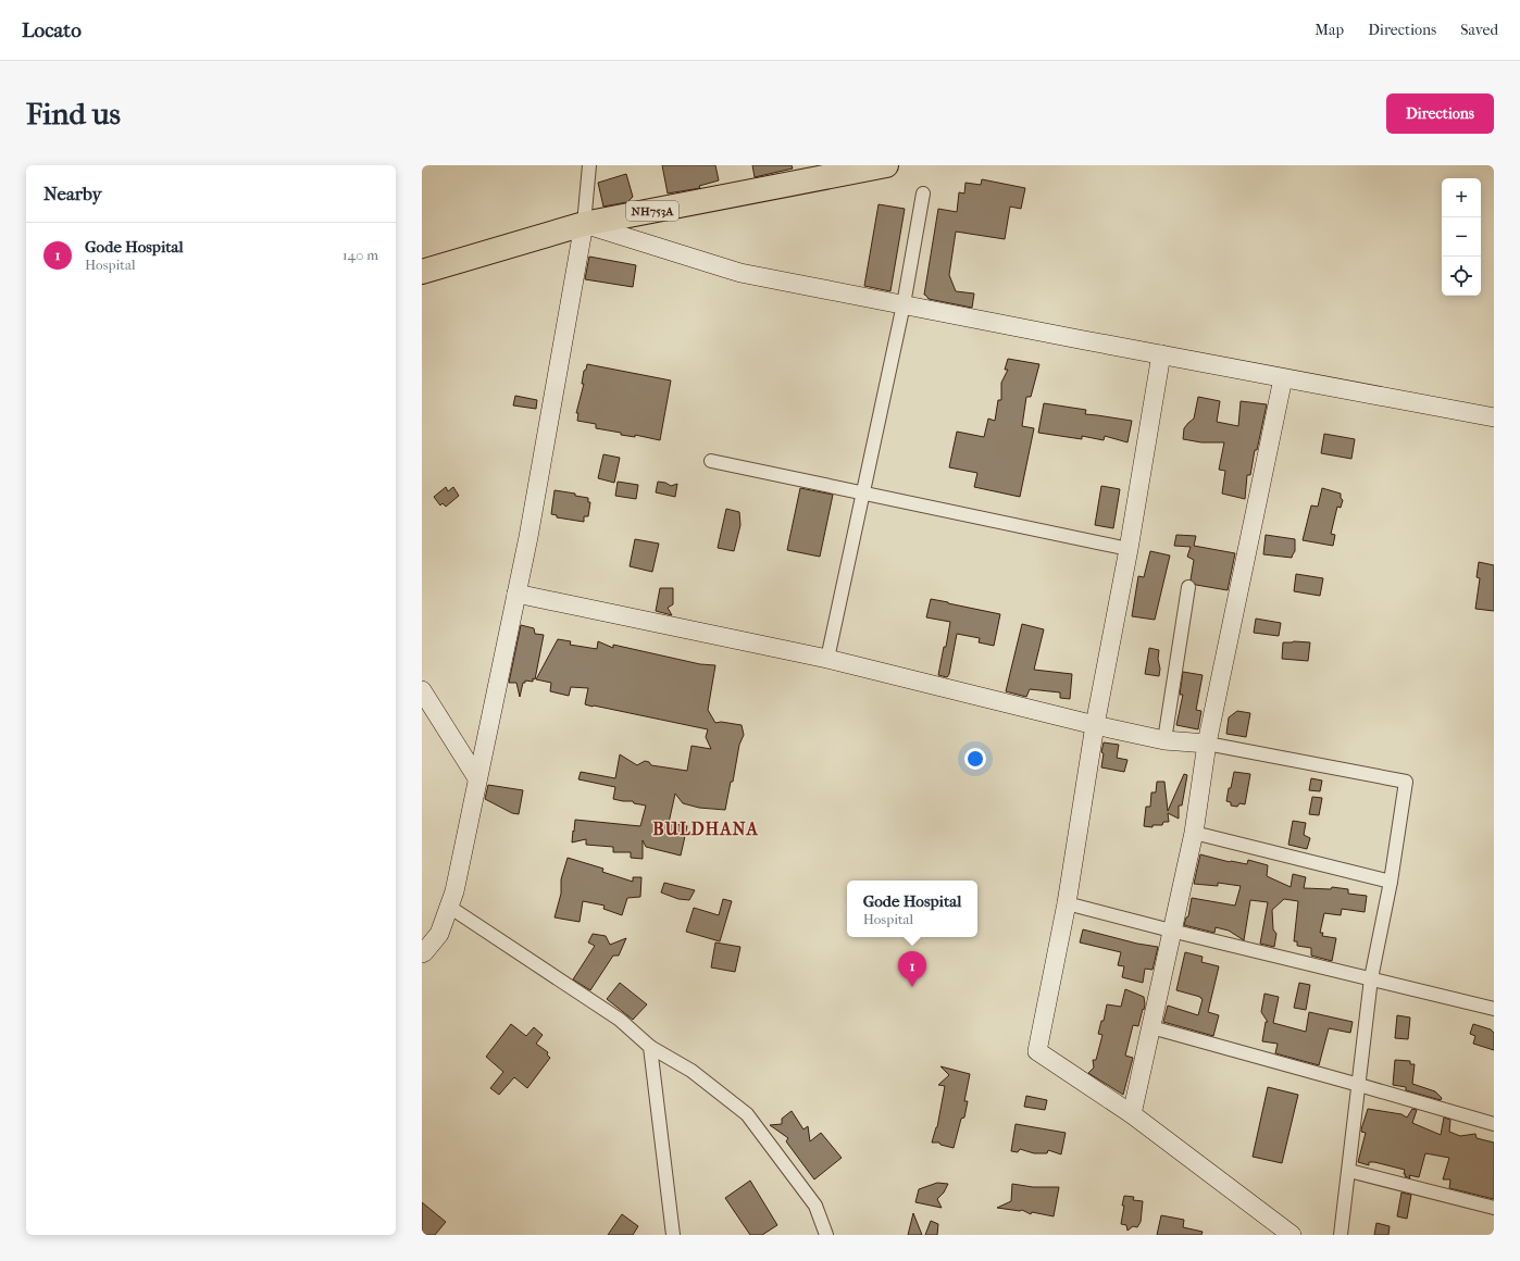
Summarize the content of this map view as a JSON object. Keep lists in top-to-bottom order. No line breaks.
{"streets":{"highway":["NH753A"]},"districts":["BULDHANA"],"page":{"header":"Locato","nav":["Map","Directions","Saved"],"buttons":"Directions","title":"Find us","heading":"Nearby","map_buttons":["+","−"],"list":[{"mark":"1","name":"Gode Hospital","note":"Hospital","value":"140 m"}],"popup":["Gode Hospital","Hospital"],"pins":"1"}}
